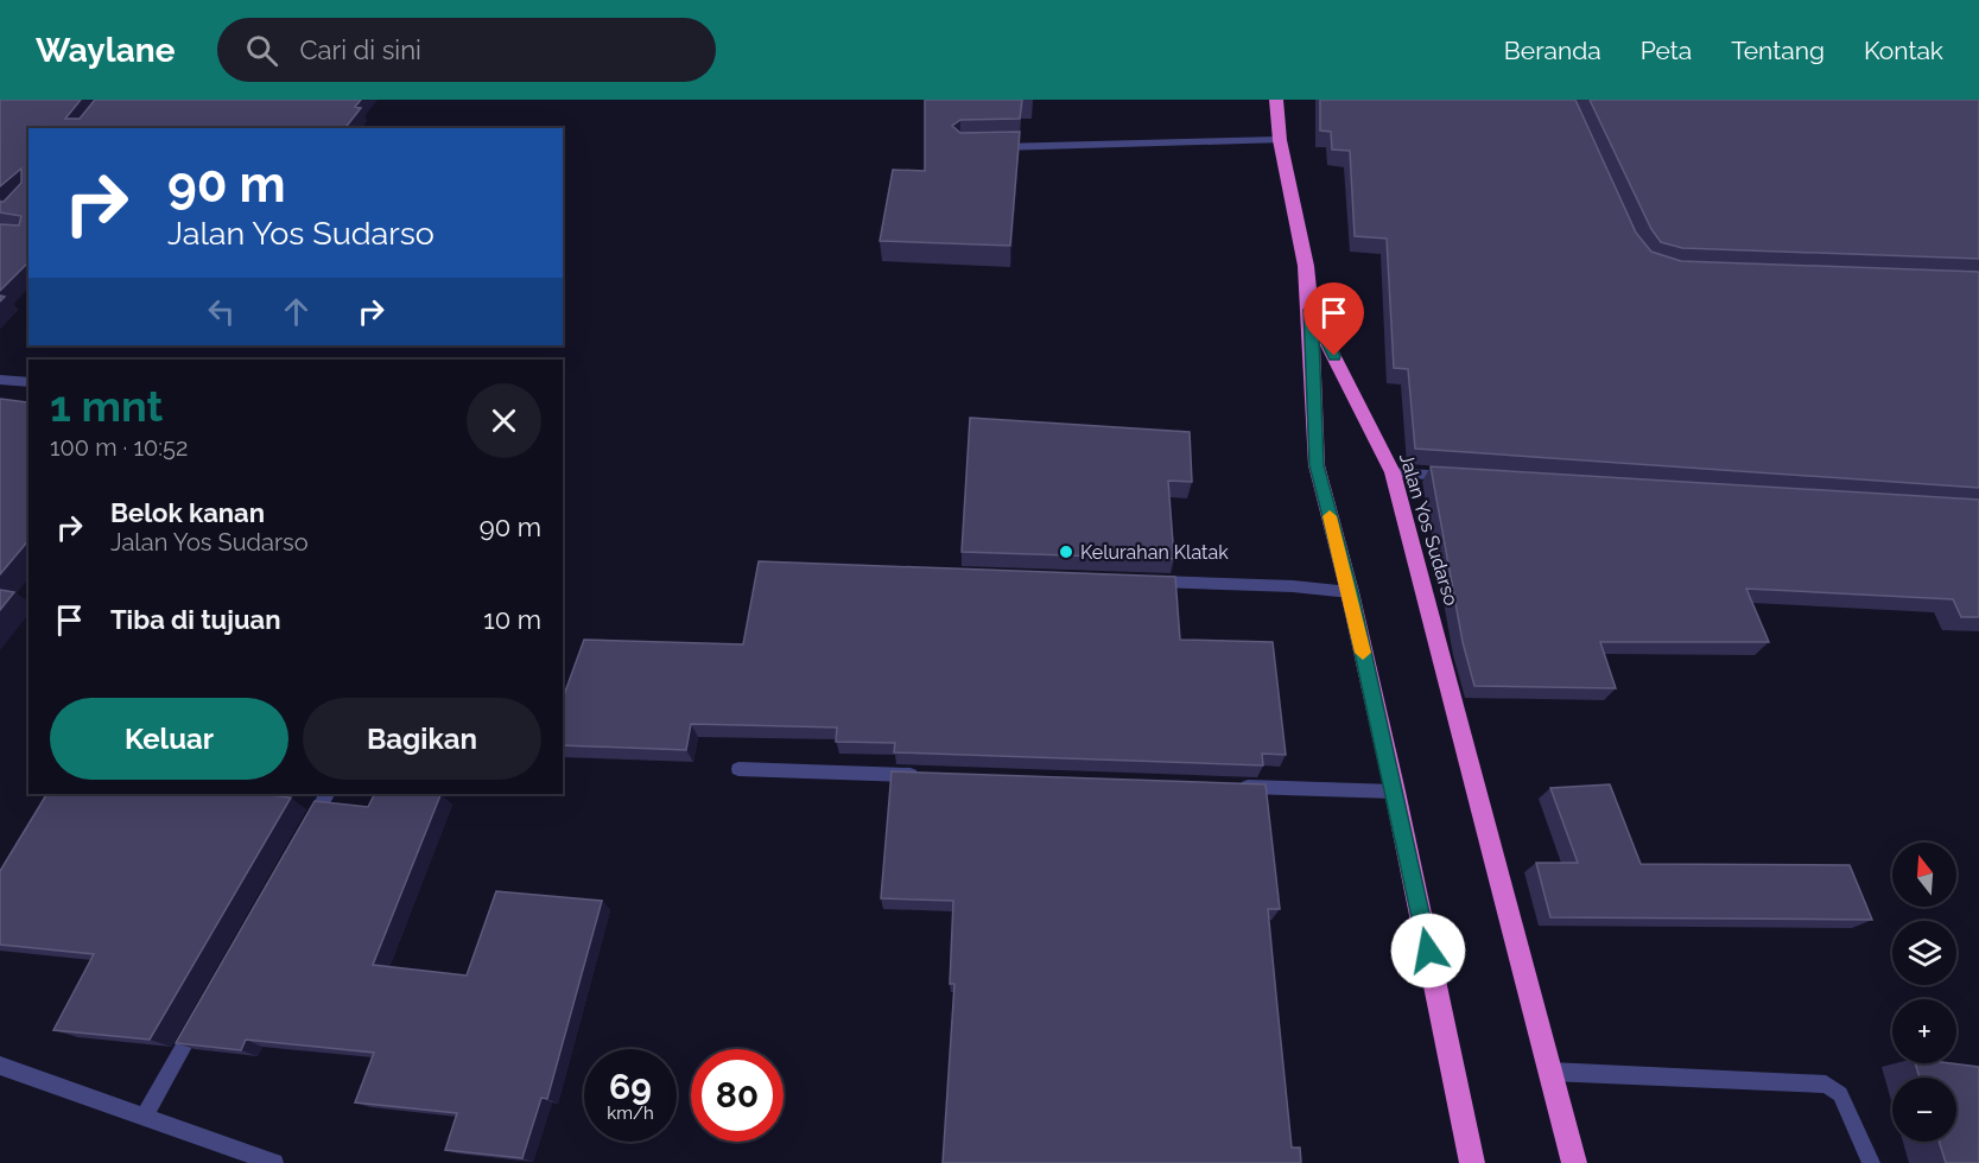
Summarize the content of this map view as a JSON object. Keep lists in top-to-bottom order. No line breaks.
{"streets":{"highway":["Jalan Yos Sudarso"]},"places":["Kelurahan Klatak"],"north":"top","page":{"header":"Waylane","search":"Cari di sini","nav":["Beranda","Peta","Tentang","Kontak"],"turn":["90 m","Jalan Yos Sudarso"],"heading":["1 mnt","100 m · 10:52"],"list":[{"name":"Belok kanan","note":"Jalan Yos Sudarso","value":"90 m"},{"name":"Tiba di tujuan","value":"10 m"}],"buttons":["Keluar","Bagikan"],"map_buttons":["+","−"],"speed":"69 km/h","limit":"80"}}
